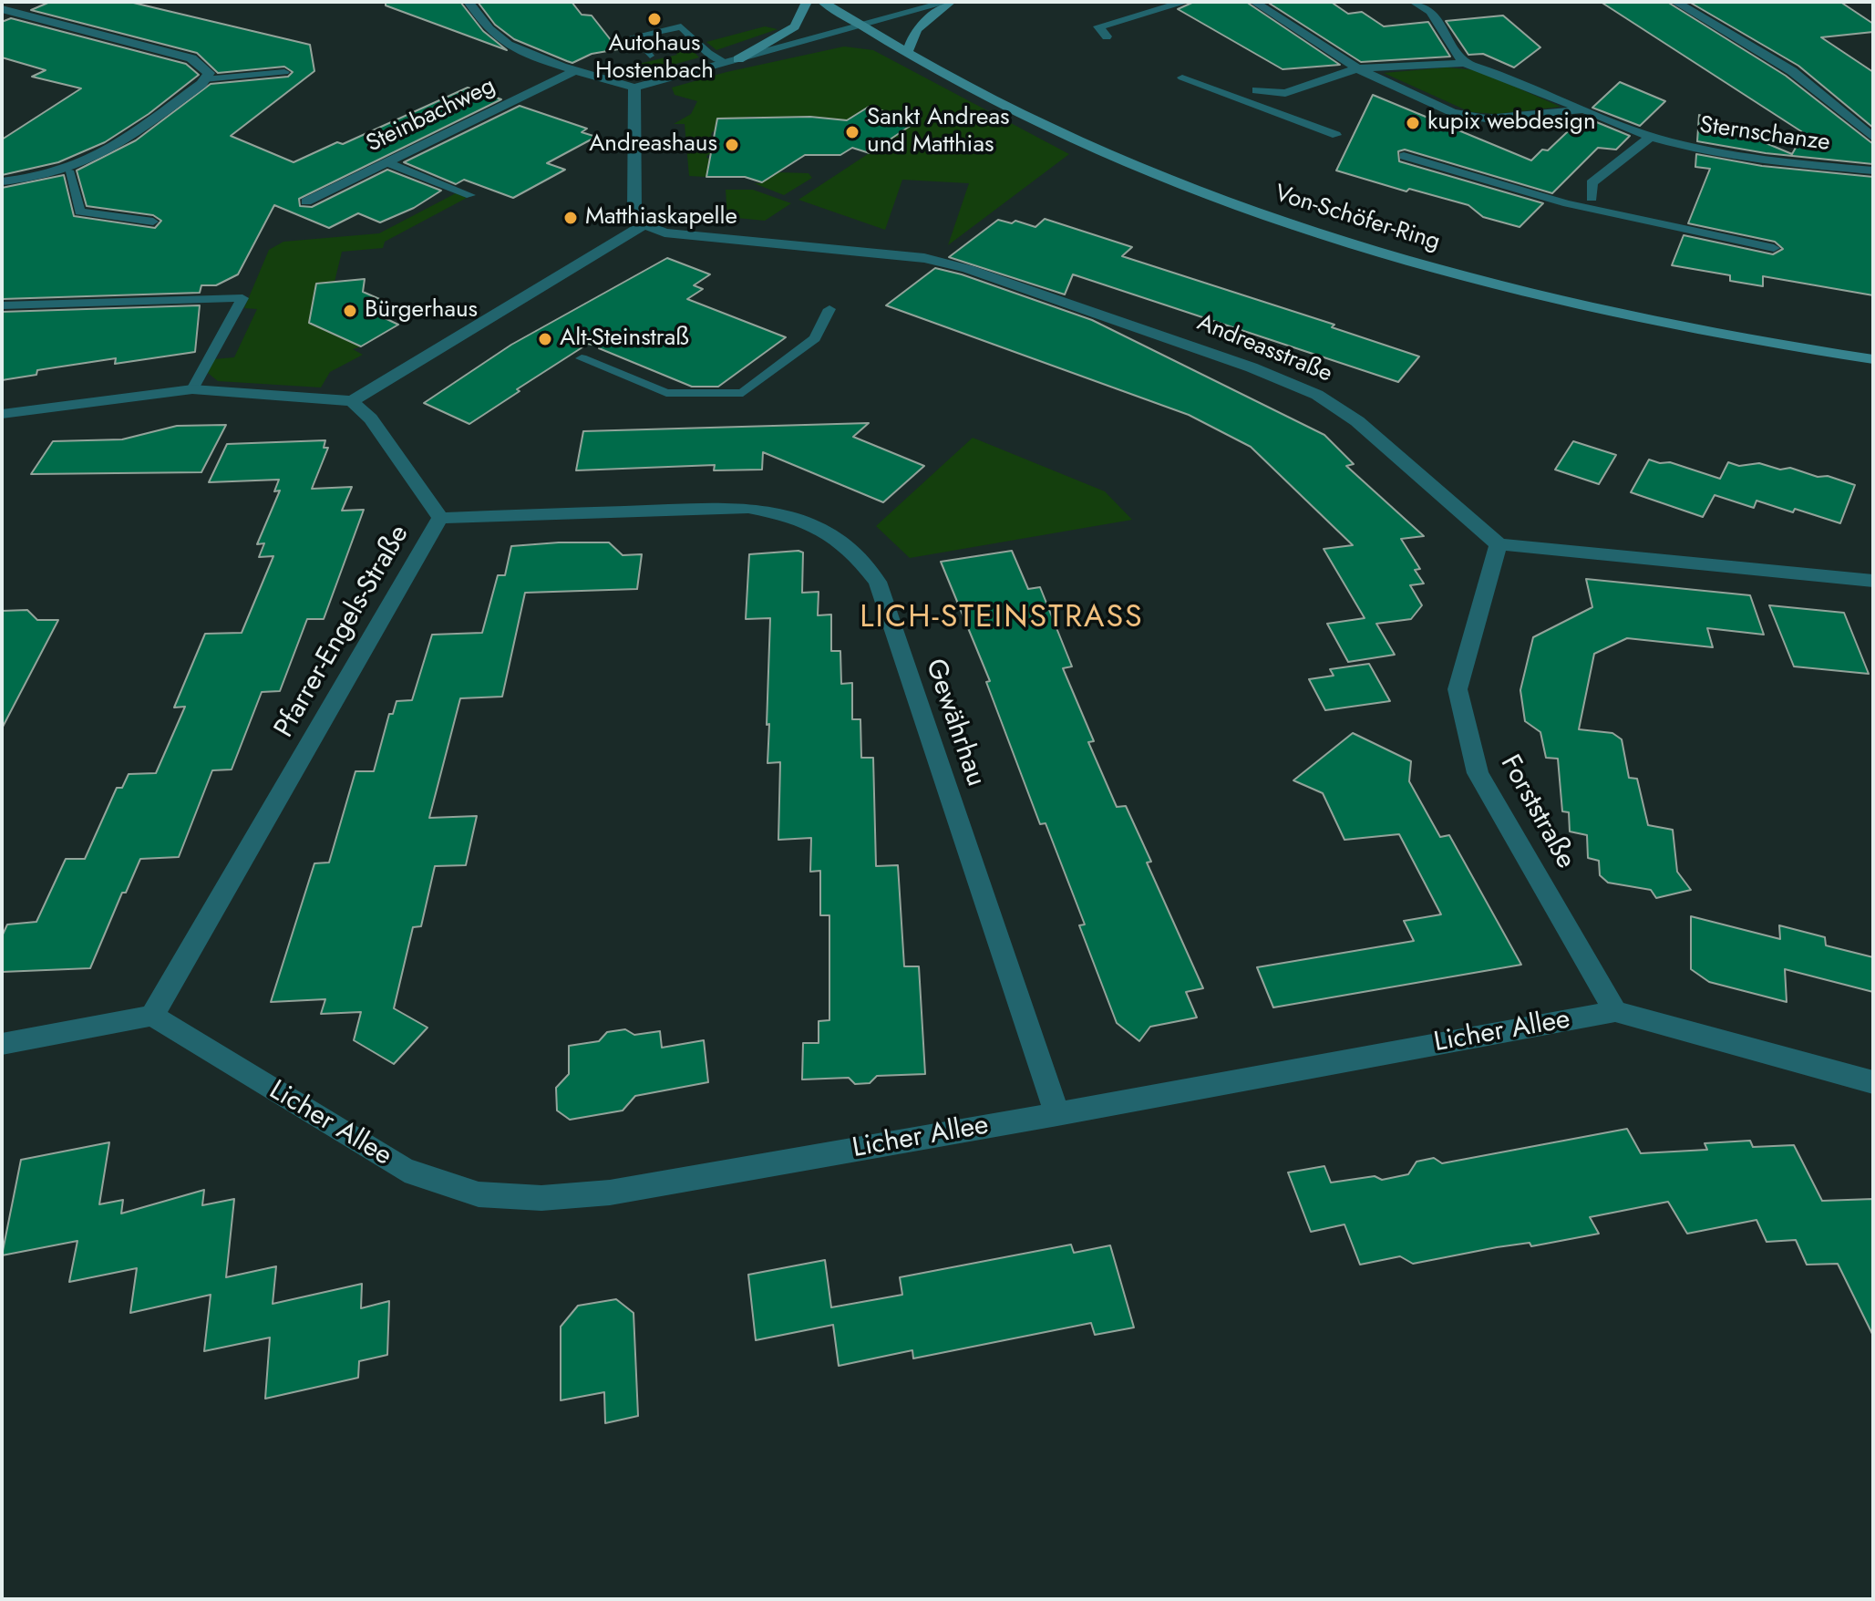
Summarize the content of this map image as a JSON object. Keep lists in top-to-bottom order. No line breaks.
{"streets":{"main road":["Von-Schöfer-Ring"],"street":["Steinbachweg","Sternschanze","Andreasstraße","Pfarrer-Engels-Straße","Gewährhau","Forststraße","Licher Allee"]},"crossings":[["Andreasstraße","Forststraße"],["Pfarrer-Engels-Straße","Gewährhau"],["Pfarrer-Engels-Straße","Licher Allee"],["Gewährhau","Licher Allee"],["Forststraße","Licher Allee"]],"districts":["LICH-STEINSTRASS"],"places":["Autohaus Hostenbach","kupix webdesign","Sankt Andreas und Matthias","Andreashaus","Matthiaskapelle","Bürgerhaus","Alt-Steinstraß"]}
